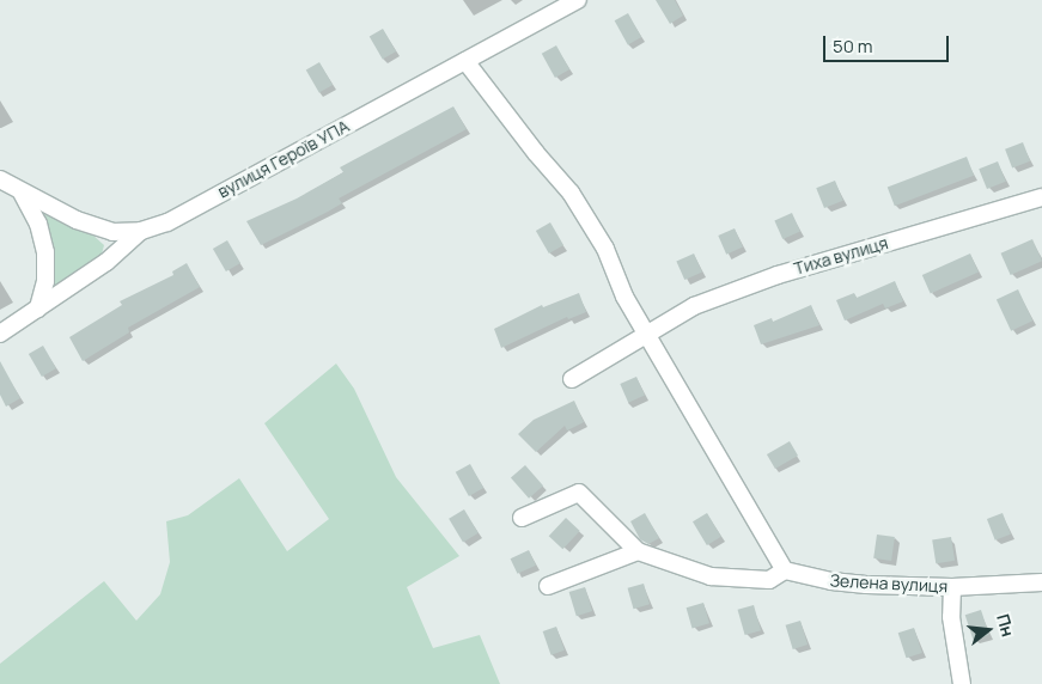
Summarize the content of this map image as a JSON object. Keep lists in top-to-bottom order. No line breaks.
{"streets":{"street":["вулиця Героїв УПА","Тиха вулиця","Зелена вулиця"]},"scale_bar":"50 m","north":"right"}
